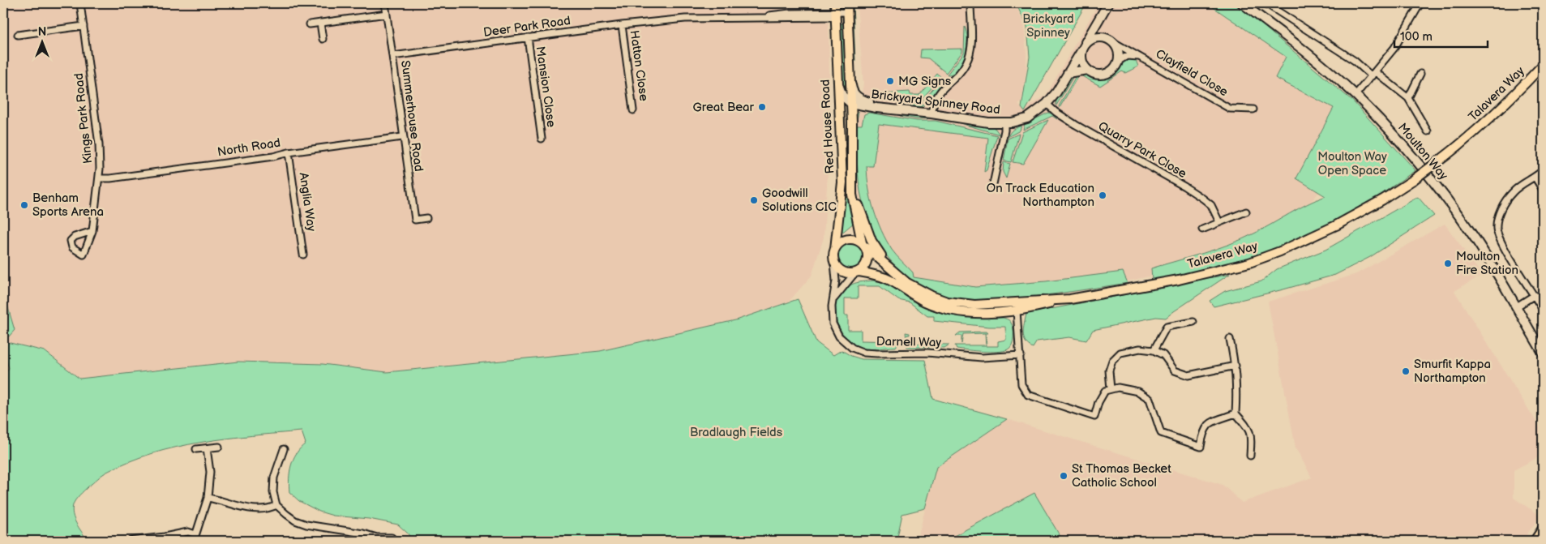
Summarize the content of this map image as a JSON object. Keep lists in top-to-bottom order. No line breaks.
{"streets":{"main road":["Talavera Way","Red House Road"],"street":["Deer Park Road","Hatton Close","Clayfield Close","Mansion Close","Brickyard Spinney Road","Summerhouse Road","Kings Park Road","North Road","Quarry Park Close","Moulton Way","Anglia Way","Darnell Way"]},"crossings":[["Deer Park Road","Hatton Close"],["Deer Park Road","Mansion Close"],["Deer Park Road","Summerhouse Road"],["Deer Park Road","Red House Road"],["Clayfield Close","Brickyard Spinney Road"],["Talavera Way","Red House Road"],["Talavera Way","Darnell Way"],["Brickyard Spinney Road","Quarry Park Close"],["Summerhouse Road","North Road"],["Kings Park Road","North Road"],["Red House Road","Darnell Way"],["North Road","Anglia Way"]],"parks":["Brickyard Spinney","Moulton Way Open Space","Bradlaugh Fields"],"places":["MG Signs","Great Bear","On Track Education Northampton","Goodwill Solutions CIC","Benham Sports Arena","Moulton Fire Station","Smurfit Kappa Northampton","St Thomas Becket Catholic School"],"scale_bar":"100 m","north":"top"}
